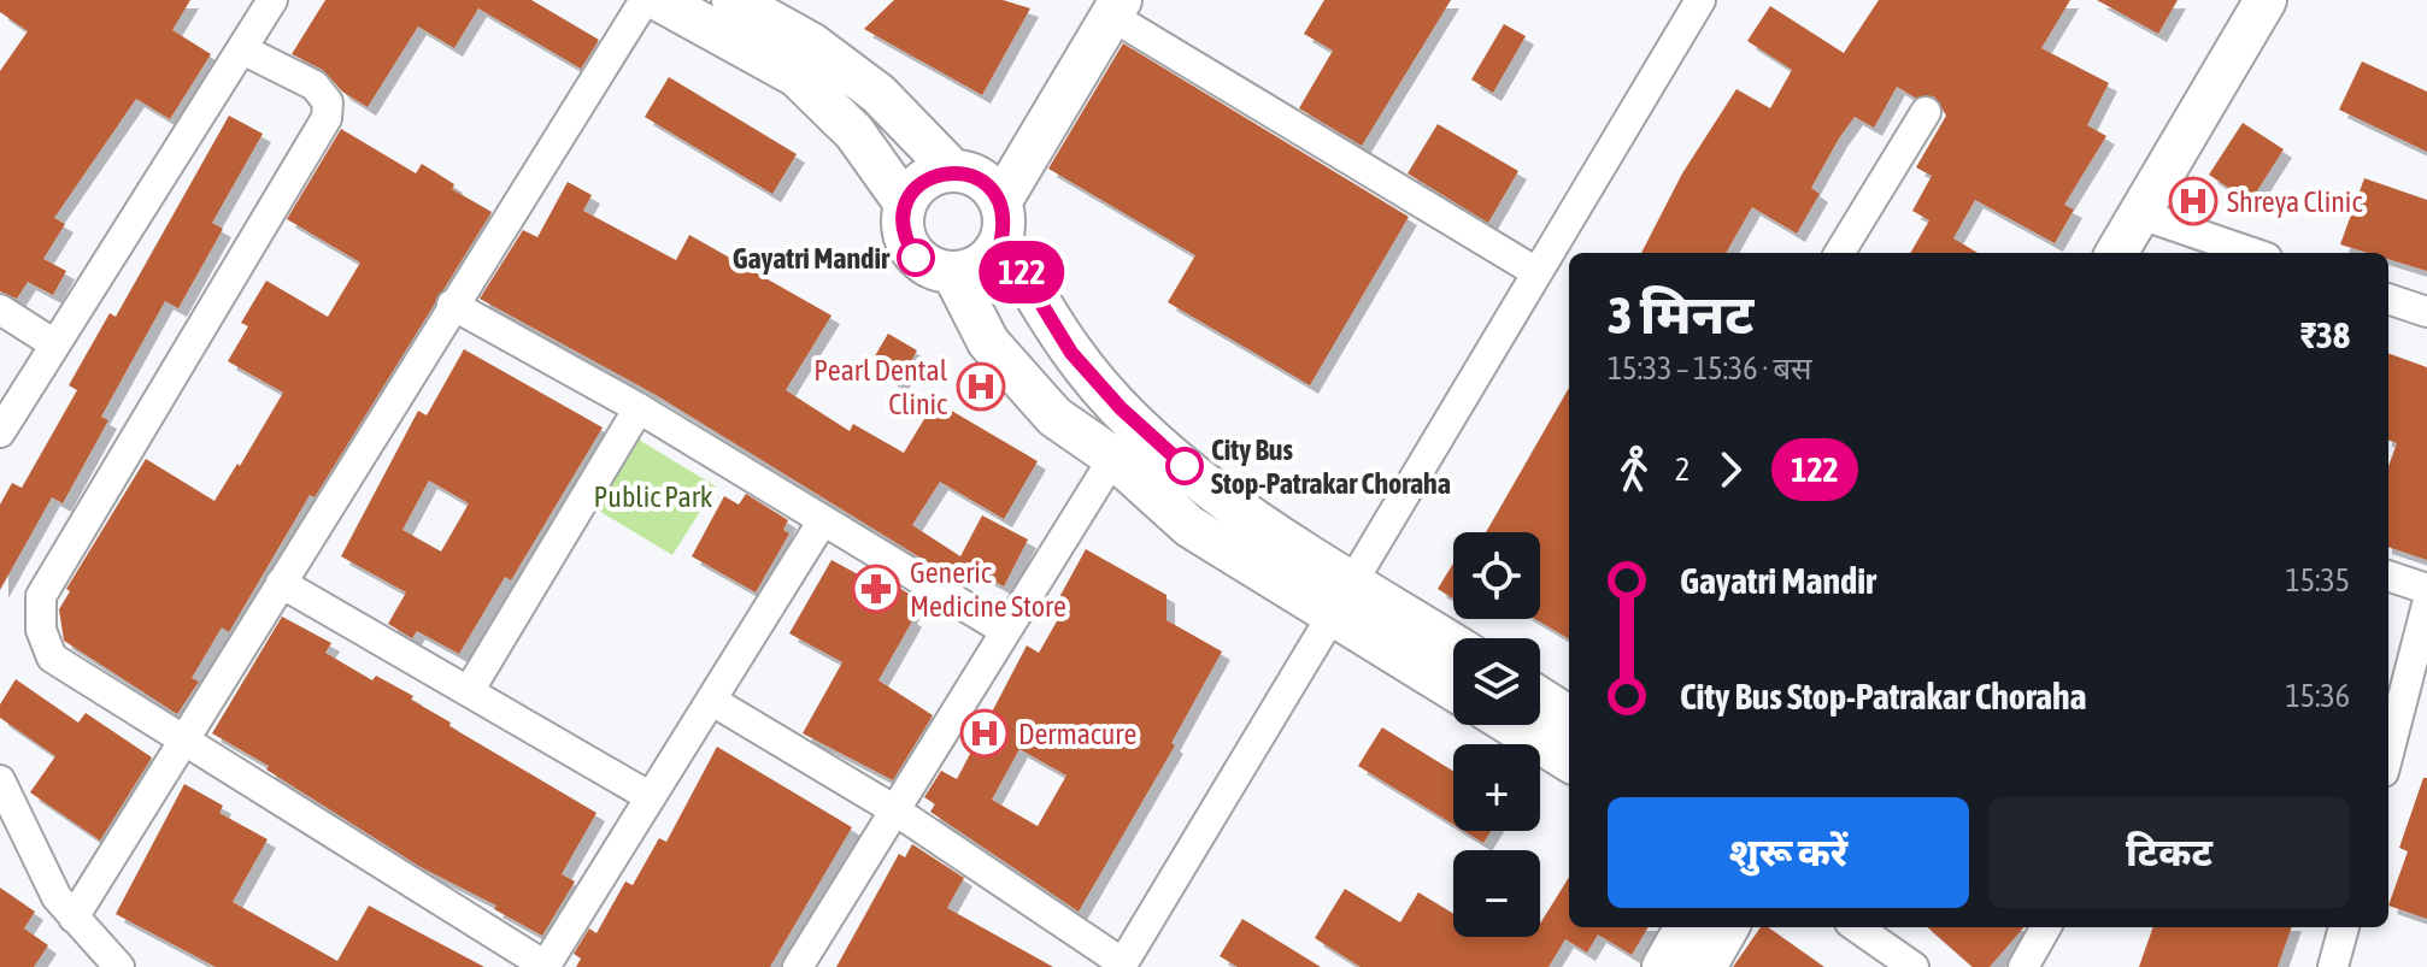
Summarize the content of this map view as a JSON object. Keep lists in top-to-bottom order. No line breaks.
{"parks":["Public Park"],"places":{"hospital":["Shreya Clinic","Pearl Dental Clinic","Dermacure"],"other":["Gayatri Mandir","City Bus Stop-Patrakar Choraha"],"pharmacy":["Generic Medicine Store"]},"lines":["bus line 122"],"page":{"on_map":"122","heading":["3 मिनट","15:33 – 15:36 · बस","₹38"],"legs":["2","122"],"list":[{"name":"Gayatri Mandir","value":"15:35"},{"name":"City Bus Stop-Patrakar Choraha","value":"15:36"}],"map_buttons":["+","−"],"buttons":["शुरू करें","टिकट"]}}
